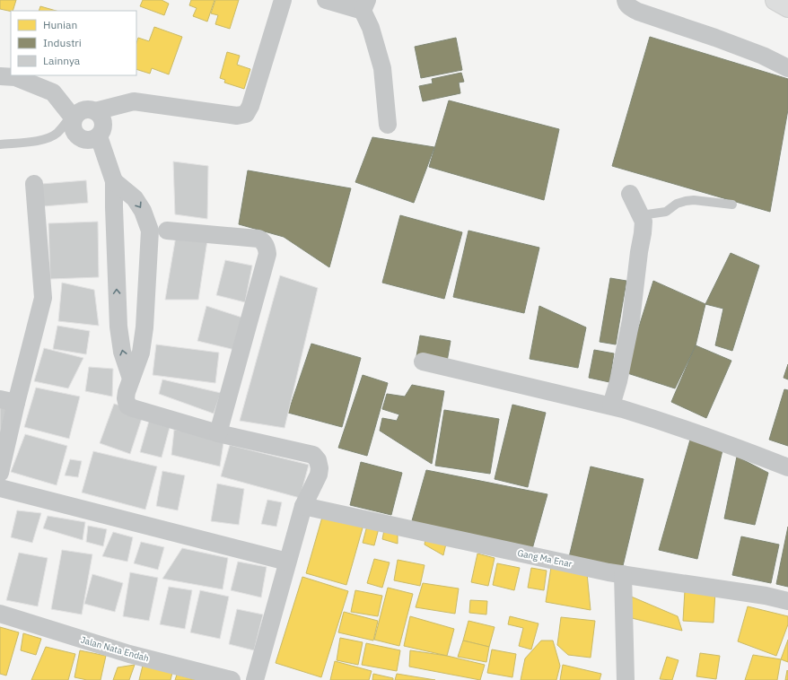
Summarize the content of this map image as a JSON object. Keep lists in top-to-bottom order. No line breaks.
{"streets":{"street":["Gang Ma Enar","Jalan Nata Endah"]},"legend":["Hunian","Industri","Lainnya"]}
